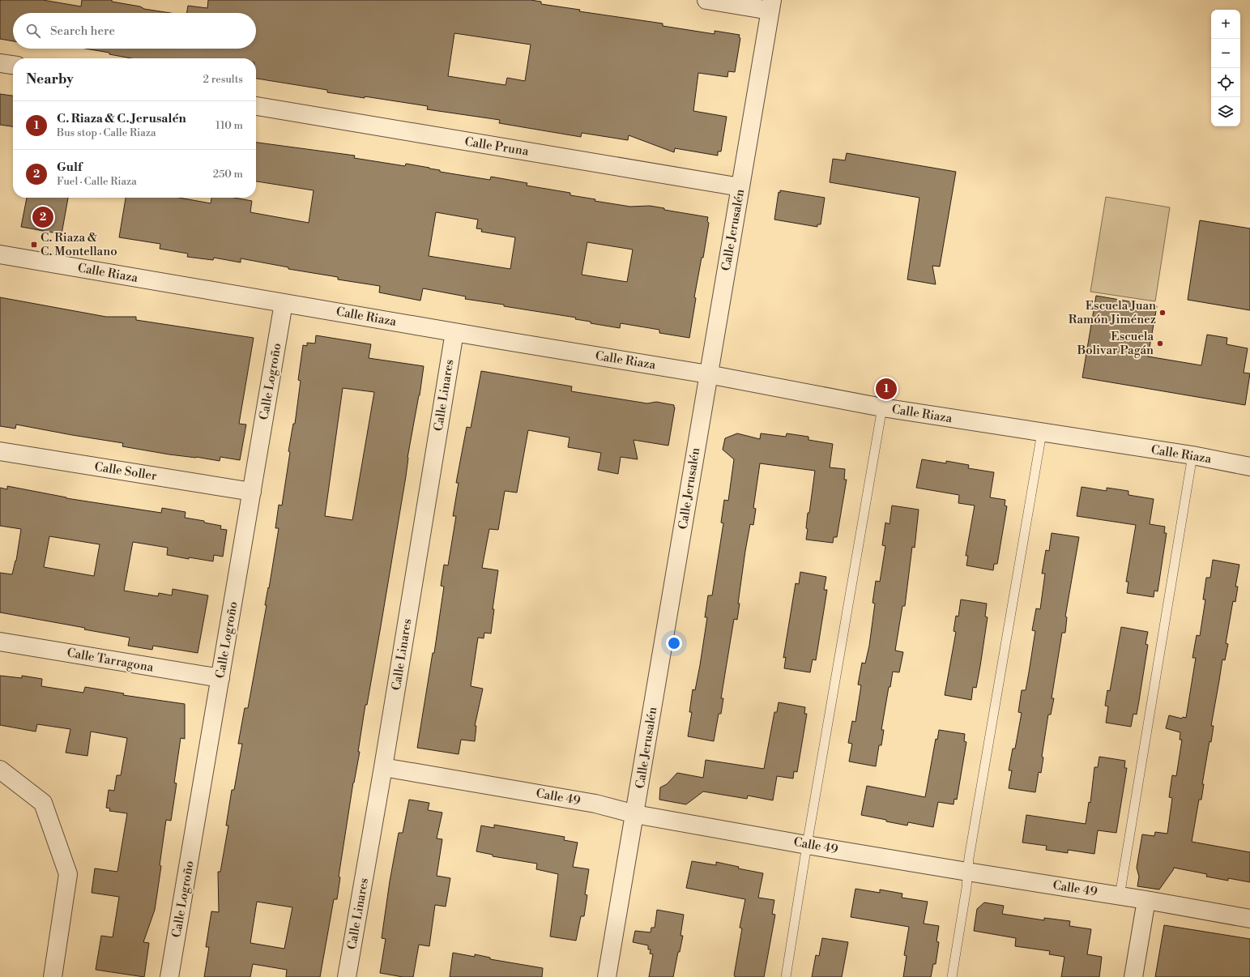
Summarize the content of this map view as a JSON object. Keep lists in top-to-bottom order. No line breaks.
{"streets":{"street":["Calle Pruna","Calle Jerusalén","Calle Riaza","Calle Logroño","Calle Linares","Calle Soller","Calle Tarragona","Calle 49"]},"crossings":[["Calle Pruna","Calle Jerusalén"],["Calle Jerusalén","Calle Riaza"],["Calle Jerusalén","Calle 49"],["Calle Riaza","Calle Logroño"],["Calle Riaza","Calle Linares"],["Calle Logroño","Calle Soller"],["Calle Logroño","Calle Tarragona"],["Calle Linares","Calle 49"]],"places":{"transit":["C. Riaza & C. Montellano"],"other":["Escuela Juan Ramón Jiménez","Escuela Bolivar Pagán"]},"page":{"map_buttons":["+","−"],"search":"Search here","heading":["Nearby","2 results"],"list":[{"mark":"1","name":"C. Riaza & C. Jerusalén","note":"Bus stop · Calle Riaza","value":"110 m"},{"mark":"2","name":"Gulf","note":"Fuel · Calle Riaza","value":"250 m"}],"pins":["2","1"]}}
